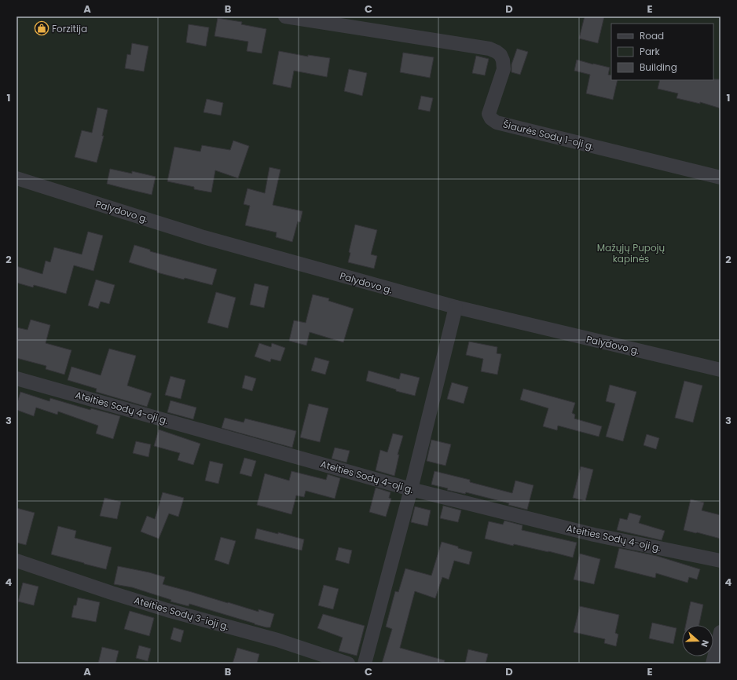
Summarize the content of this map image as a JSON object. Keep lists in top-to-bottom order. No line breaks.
{"streets":{"street":["Šiaurės Sodų 1-oji g.","Palydovo g.","Ateities Sodų 4-oji g.","Ateities Sodų 3-ioji g."]},"parks":["Mažųjų Pupojų kapinės"],"places":{"shop":["Forzitija"]},"legend":["Road","Park","Building"],"north":"right","grid":{"columns":["A","B","C","D","E"],"rows":["1","2","3","4"]}}
